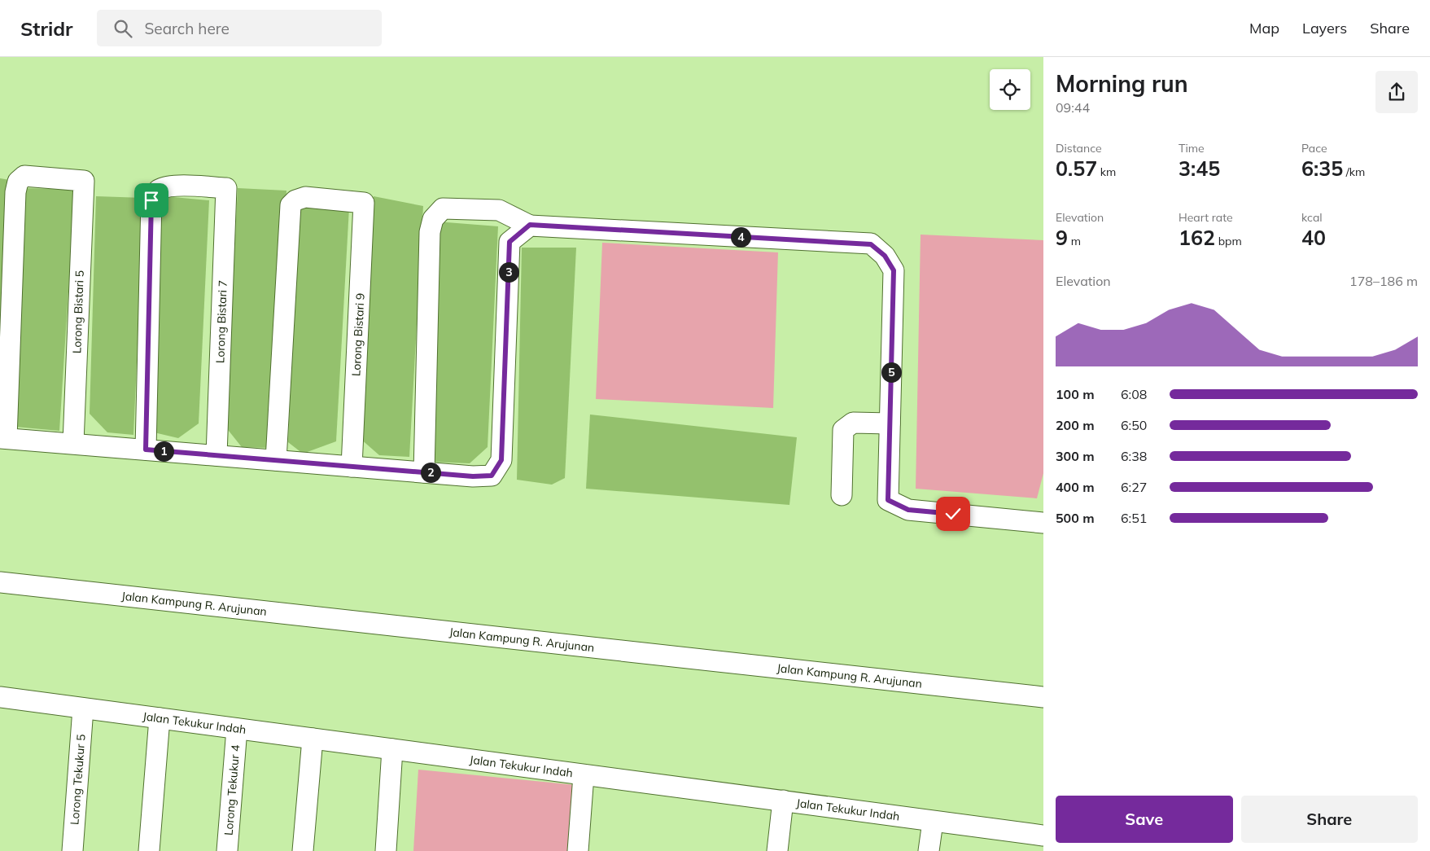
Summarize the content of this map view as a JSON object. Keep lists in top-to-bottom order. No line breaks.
{"streets":{"street":["Lorong Bistari 5","Lorong Bistari 7","Lorong Bistari 9","Jalan Kampung R. Arujunan","Jalan Tekukur Indah","Lorong Tekukur 5","Lorong Tekukur 4"]},"crossings":[["Jalan Tekukur Indah","Lorong Tekukur 5"],["Jalan Tekukur Indah","Lorong Tekukur 4"]],"page":{"header":"Stridr","search":"Search here","nav":["Map","Layers","Share"],"heading":["Morning run","09:44"],"stats":[["Distance","0.57 km"],["Time","3:45"],["Pace","6:35 /km"],["Elevation","9 m"],["Heart rate","162 bpm"],["kcal","40"]],"pins":["4","3","5","1","2"],"chart":["Elevation","178–186 m"],"list":[{"name":"100 m","note":"6:08"},{"name":"200 m","note":"6:50"},{"name":"300 m","note":"6:38"},{"name":"400 m","note":"6:27"},{"name":"500 m","note":"6:51"}],"buttons":["Save","Share"]}}
